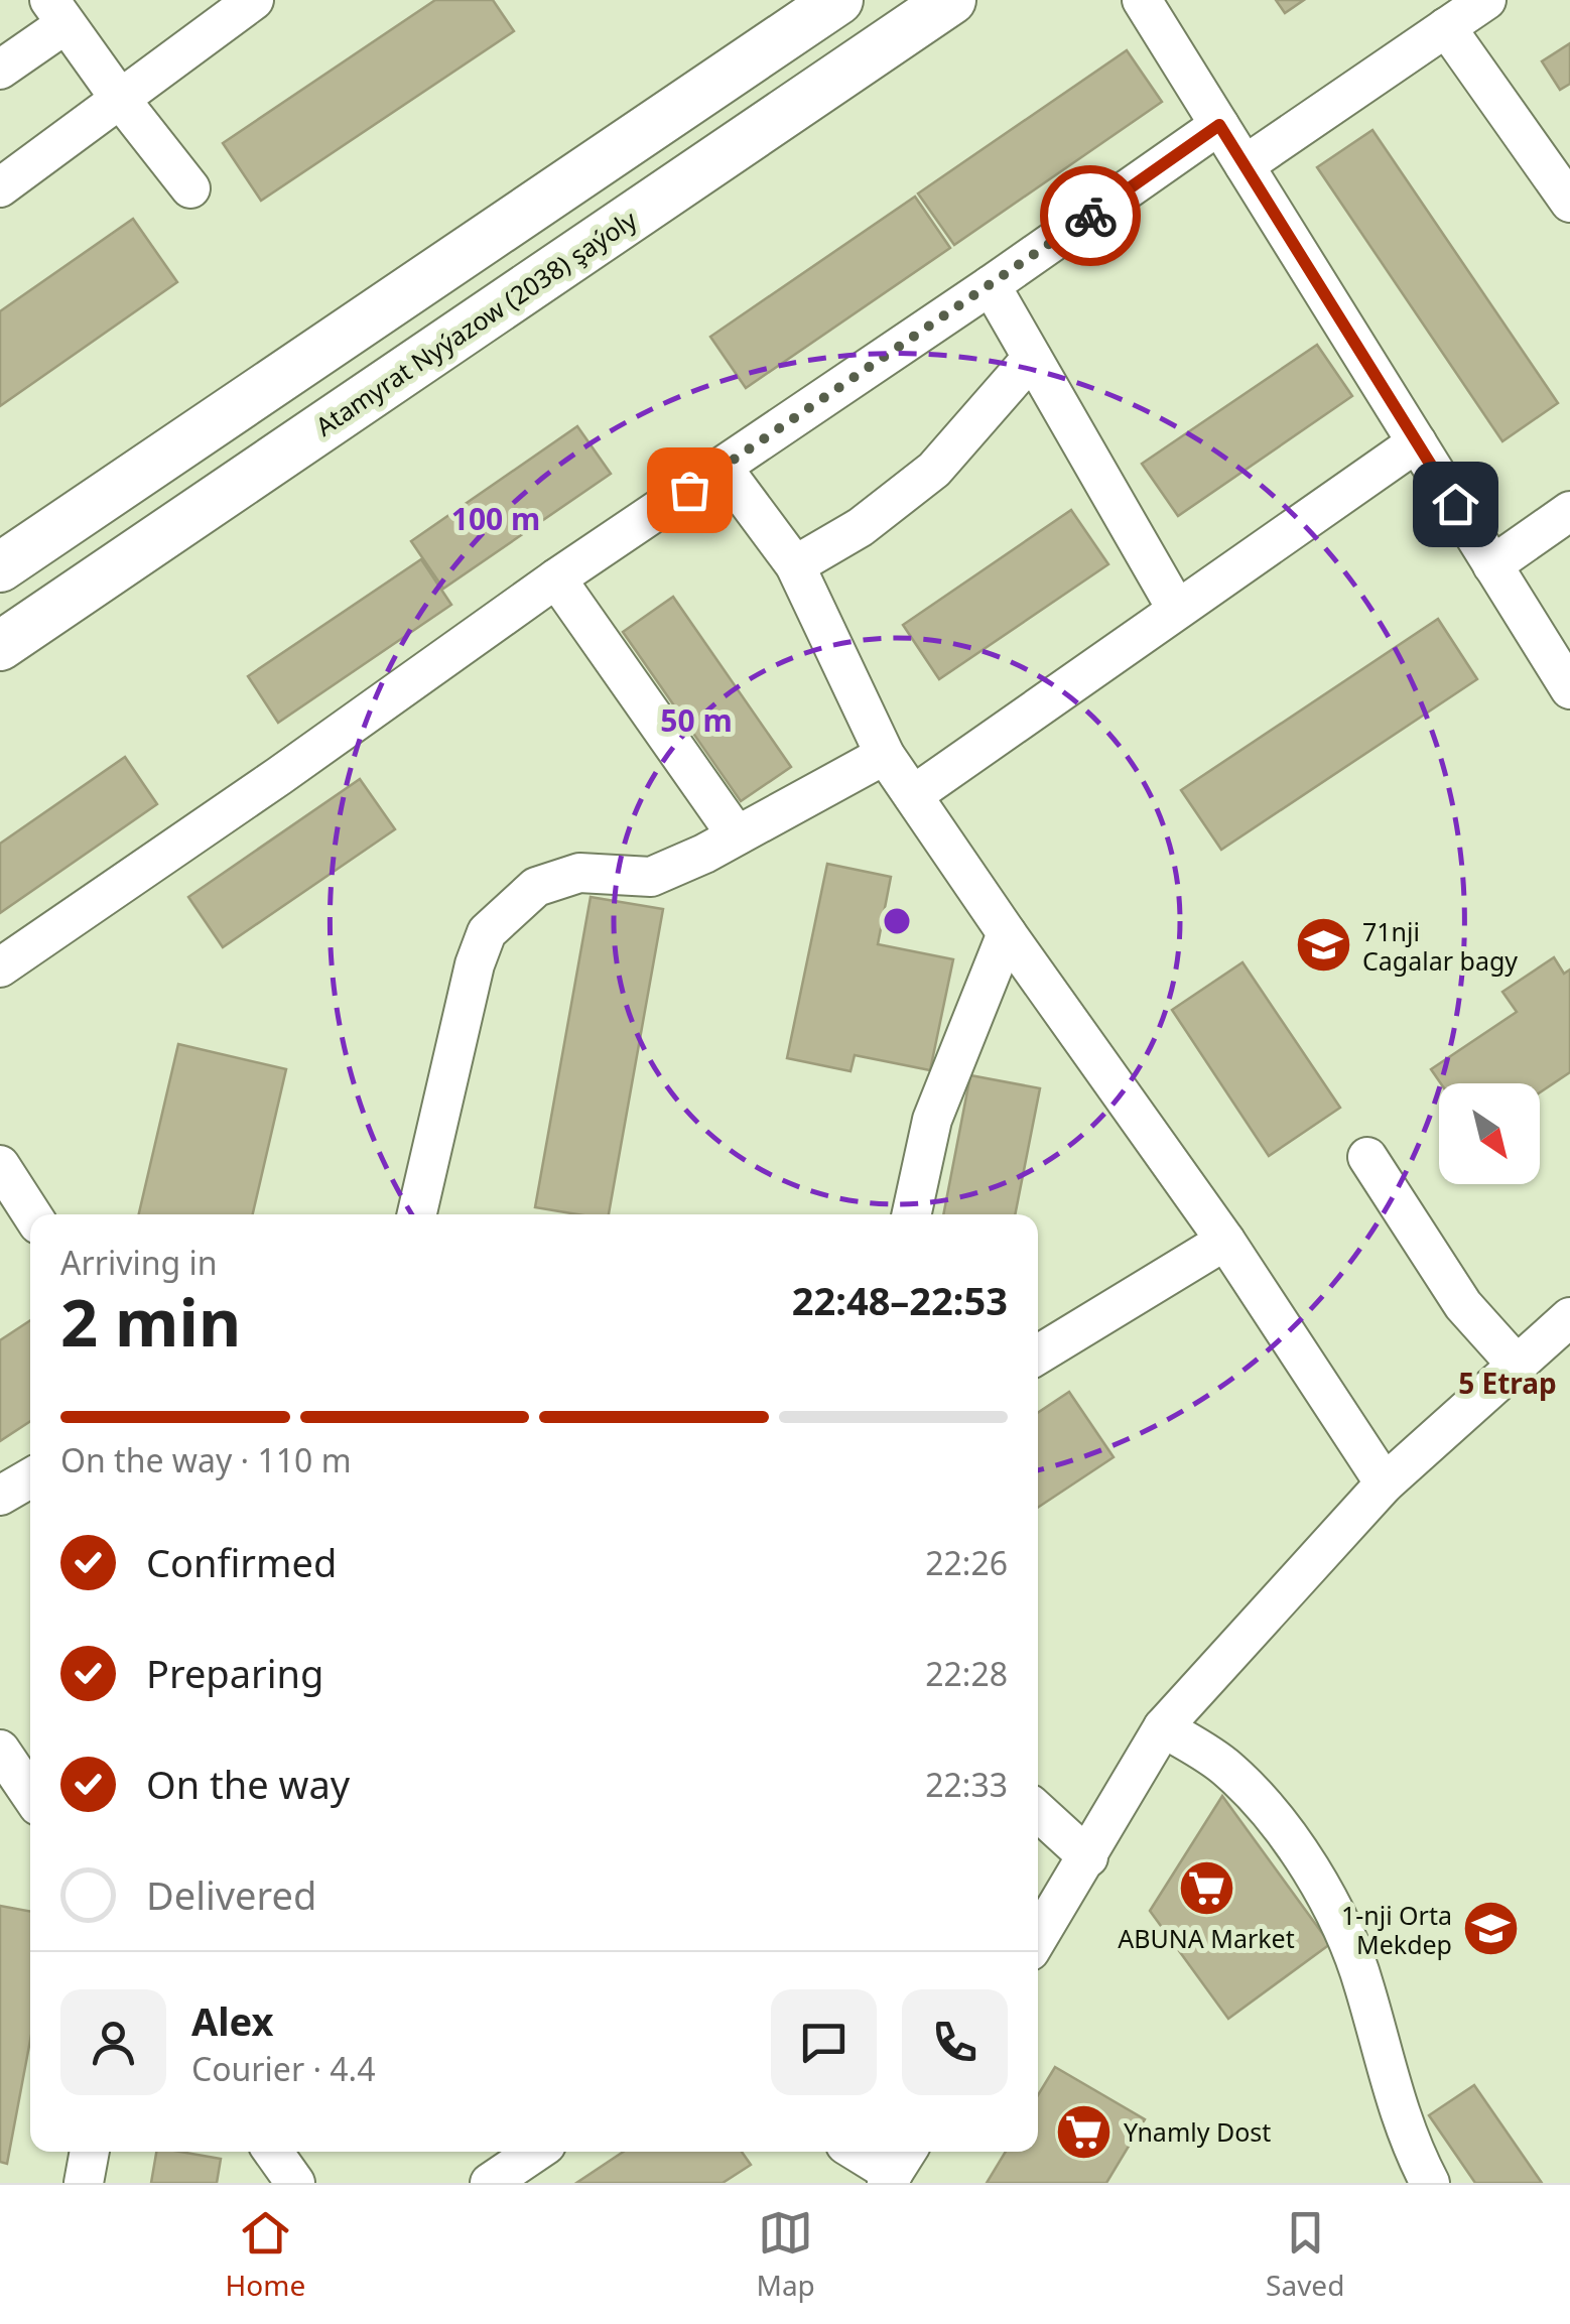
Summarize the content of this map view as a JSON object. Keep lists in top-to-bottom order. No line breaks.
{"streets":{"main road":["Atamyrat Nyýazow (2038) şaýoly"]},"districts":["5 Etrap"],"places":{"school or university":["71nji Cagalar bagy","1-nji Orta Mekdep"],"supermarket":["ABUNA Market","Ynamly Dost"]},"north":"bottom right","page":{"heading":["2 min","Arriving in","22:48–22:53"],"panel":["Alex","Courier · 4.4"],"bar":"On the way · 110 m","list":[["Confirmed","22:26"],["Preparing","22:28"],["On the way","22:33"],"Delivered"],"tabs":["Home","Map","Saved"]},"rings":["100 m","50 m"]}
